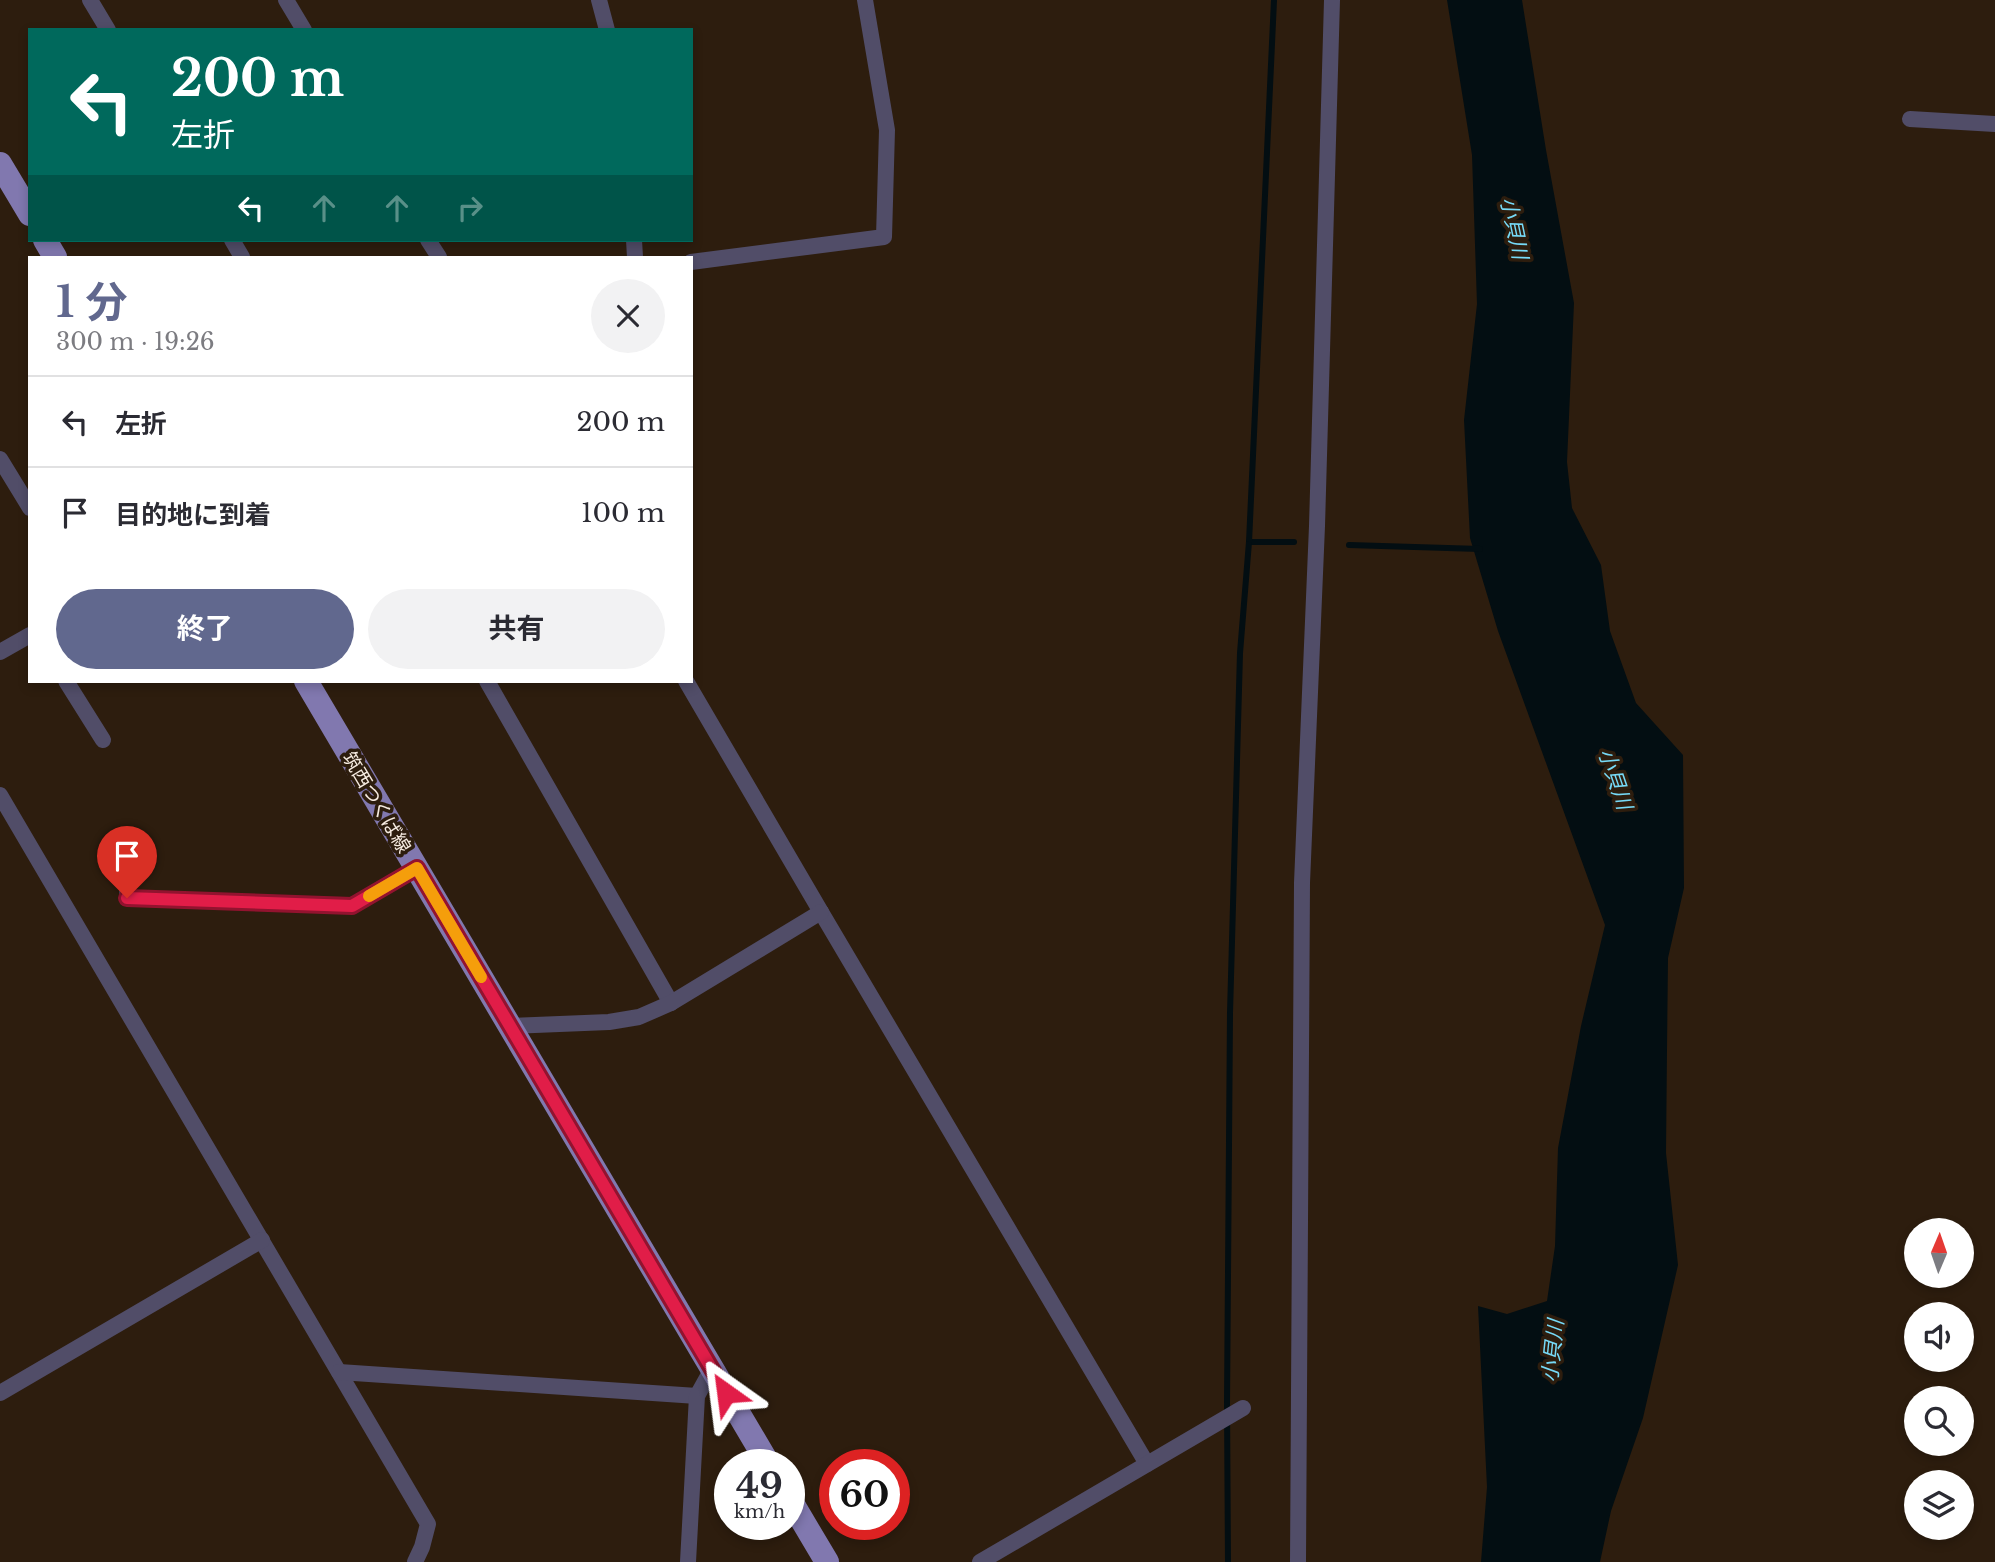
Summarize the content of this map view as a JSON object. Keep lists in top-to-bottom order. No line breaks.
{"streets":{"main road":["筑西つくば線"]},"water":["小貝川"],"north":"top","page":{"turn":["200 m","左折"],"heading":["1 分","300 m · 19:26"],"list":[{"name":"左折","value":"200 m"},{"name":"目的地に到着","value":"100 m"}],"buttons":["終了","共有"],"speed":"49 km/h","limit":"60"}}
